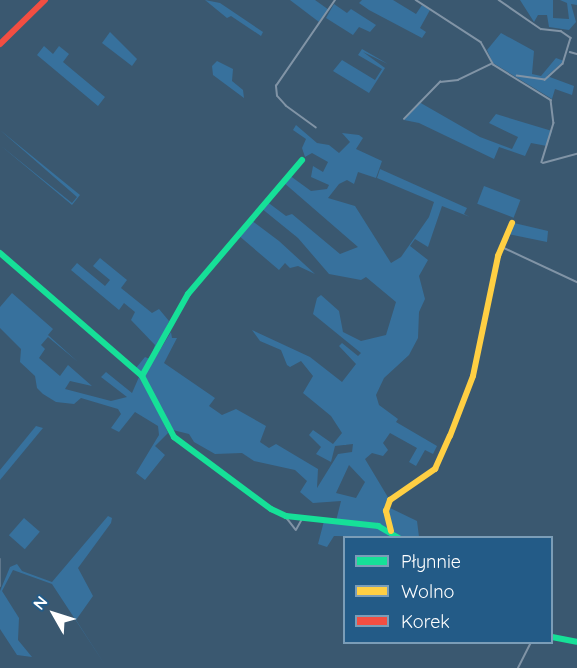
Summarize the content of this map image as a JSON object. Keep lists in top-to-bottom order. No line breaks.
{"legend":["Płynnie","Wolno","Korek"],"north":"top left"}
